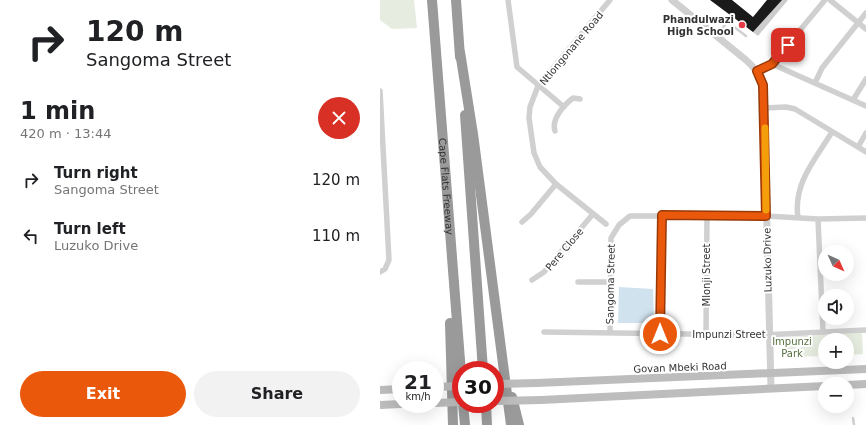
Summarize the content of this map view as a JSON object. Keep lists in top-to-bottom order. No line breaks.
{"streets":{"highway":["Cape Flats Freeway"],"main road":["Govan Mbeki Road"],"street":["Ntlongonane Road","Pere Close","Luzuko Drive","Mlonji Street","Sangoma Street","Impunzi Street"]},"crossings":[["Ntlongonane Road","Pere Close"],["Luzuko Drive","Sangoma Street"],["Luzuko Drive","Impunzi Street"],["Luzuko Drive","Govan Mbeki Road"],["Mlonji Street","Sangoma Street"],["Mlonji Street","Impunzi Street"],["Sangoma Street","Impunzi Street"]],"parks":["Impunzi Park"],"places":["Phandulwazi High School"],"north":"bottom right","page":{"turn":["120 m","Sangoma Street"],"heading":["1 min","420 m · 13:44"],"list":[{"name":"Turn right","note":"Sangoma Street","value":"120 m"},{"name":"Turn left","note":"Luzuko Drive","value":"110 m"}],"map_buttons":["+","−"],"speed":"21 km/h","limit":"30","buttons":["Exit","Share"]}}
